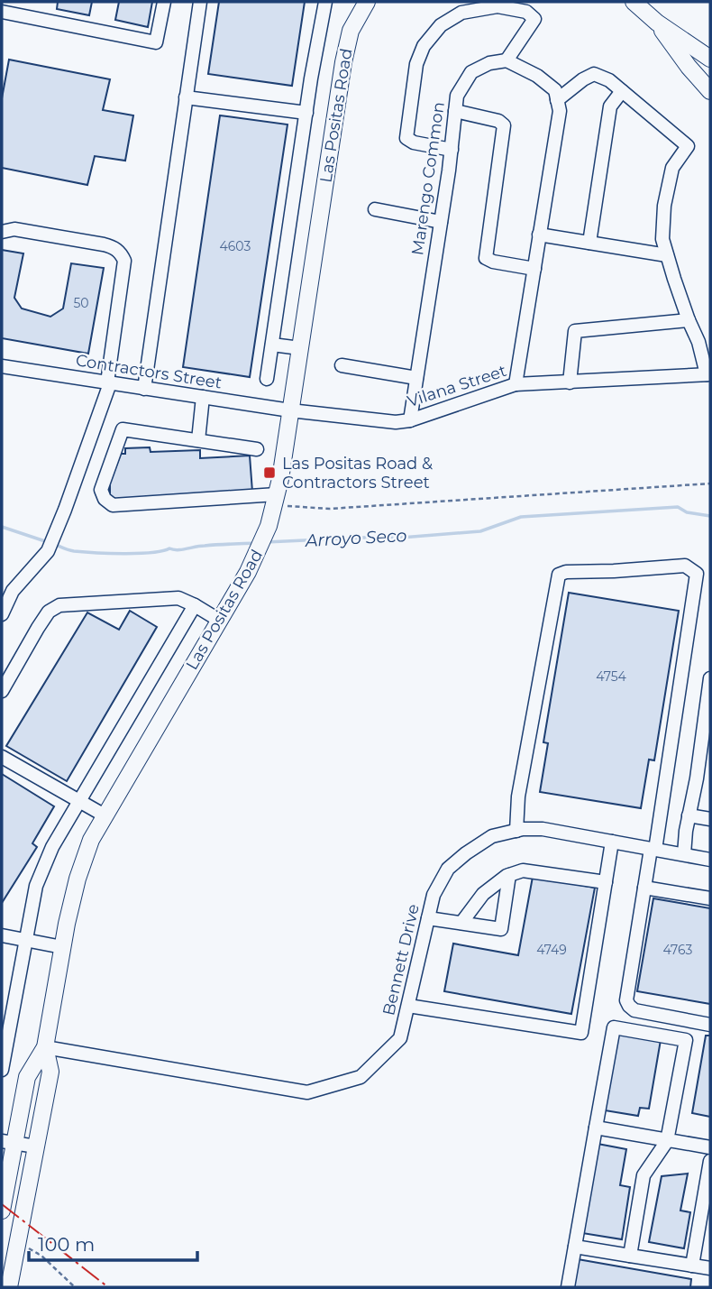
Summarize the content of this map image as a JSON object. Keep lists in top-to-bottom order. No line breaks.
{"streets":{"main road":["Las Positas Road"],"street":["Marengo Common","Contractors Street","Vilana Street","Bennett Drive"]},"crossings":[["Las Positas Road","Contractors Street"],["Las Positas Road","Vilana Street"],["Las Positas Road","Bennett Drive"],["Marengo Common","Vilana Street"],["Contractors Street","Vilana Street"]],"water":["Arroyo Seco"],"places":{"transit":["Las Positas Road & Contractors Street"]},"house_numbers":["4603","50","4754","4749","4763"],"scale_bar":"100 m"}
